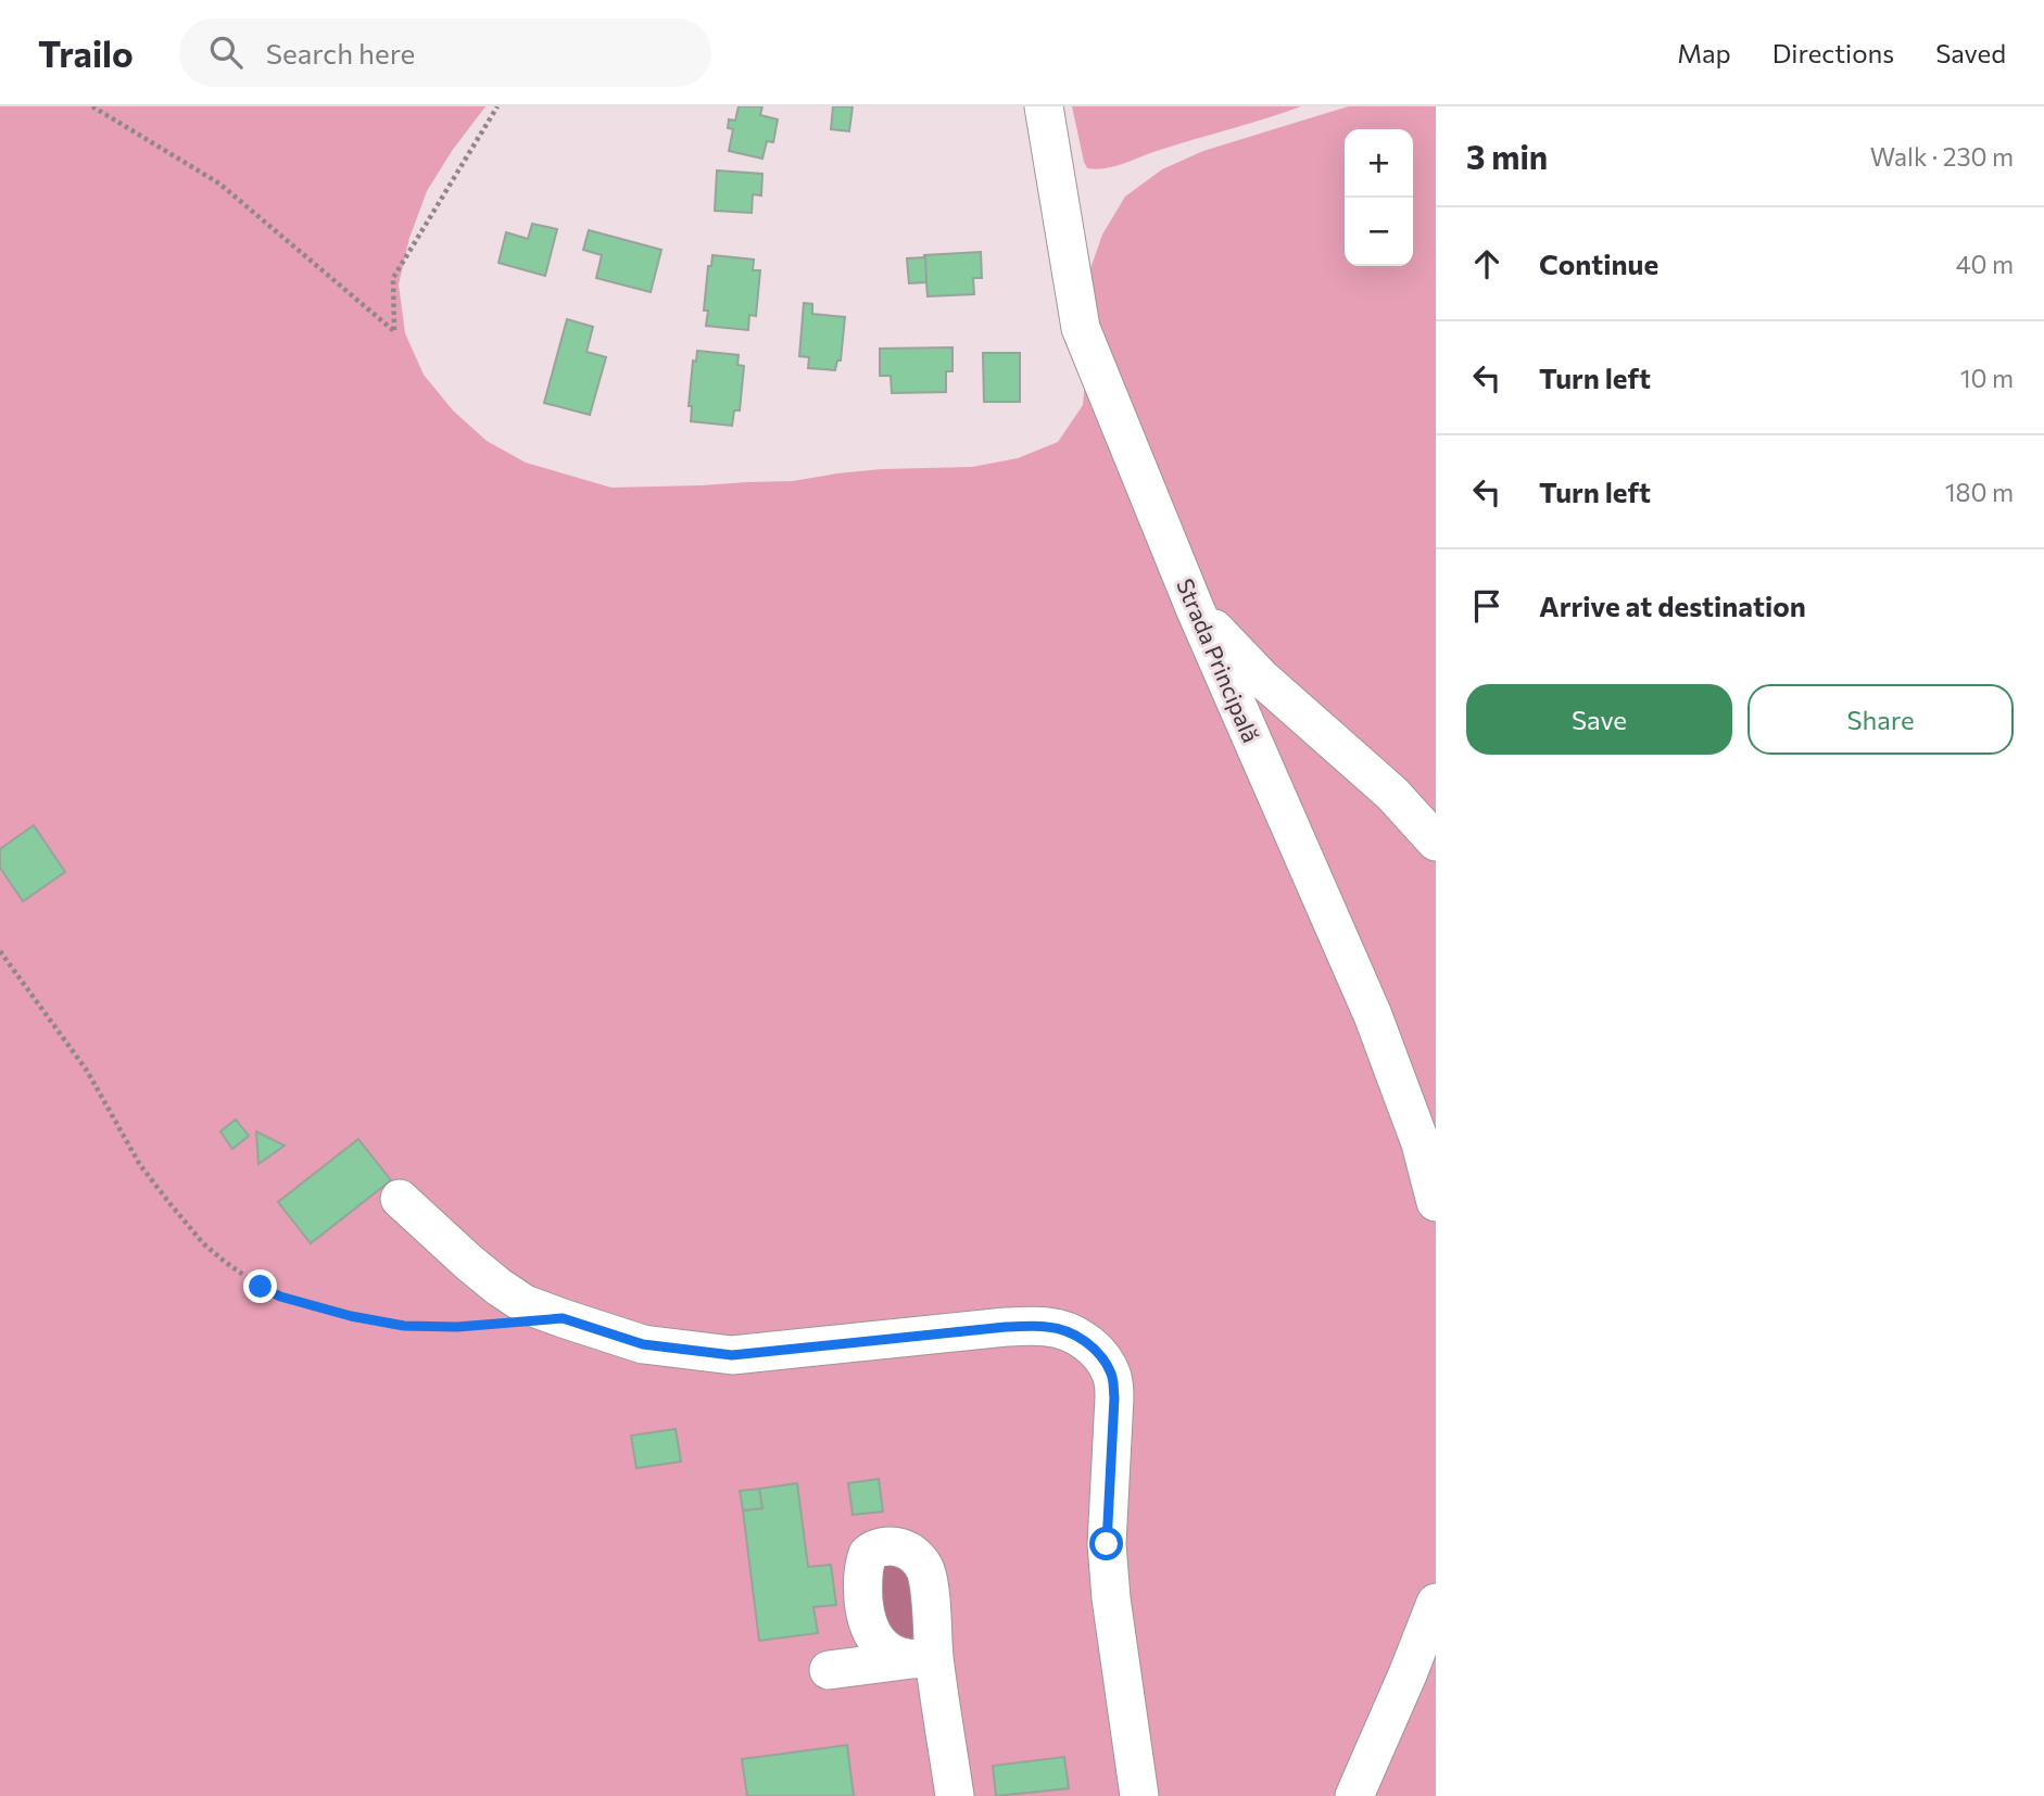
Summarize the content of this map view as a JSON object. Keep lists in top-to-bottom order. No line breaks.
{"streets":{"street":["Strada Principală"]},"page":{"header":"Trailo","search":"Search here","nav":["Map","Directions","Saved"],"heading":["3 min","Walk · 230 m"],"map_buttons":["+","−"],"list":[["Continue","40 m"],["Turn left","10 m"],["Turn left","180 m"],"Arrive at destination"],"buttons":["Save","Share"]}}
